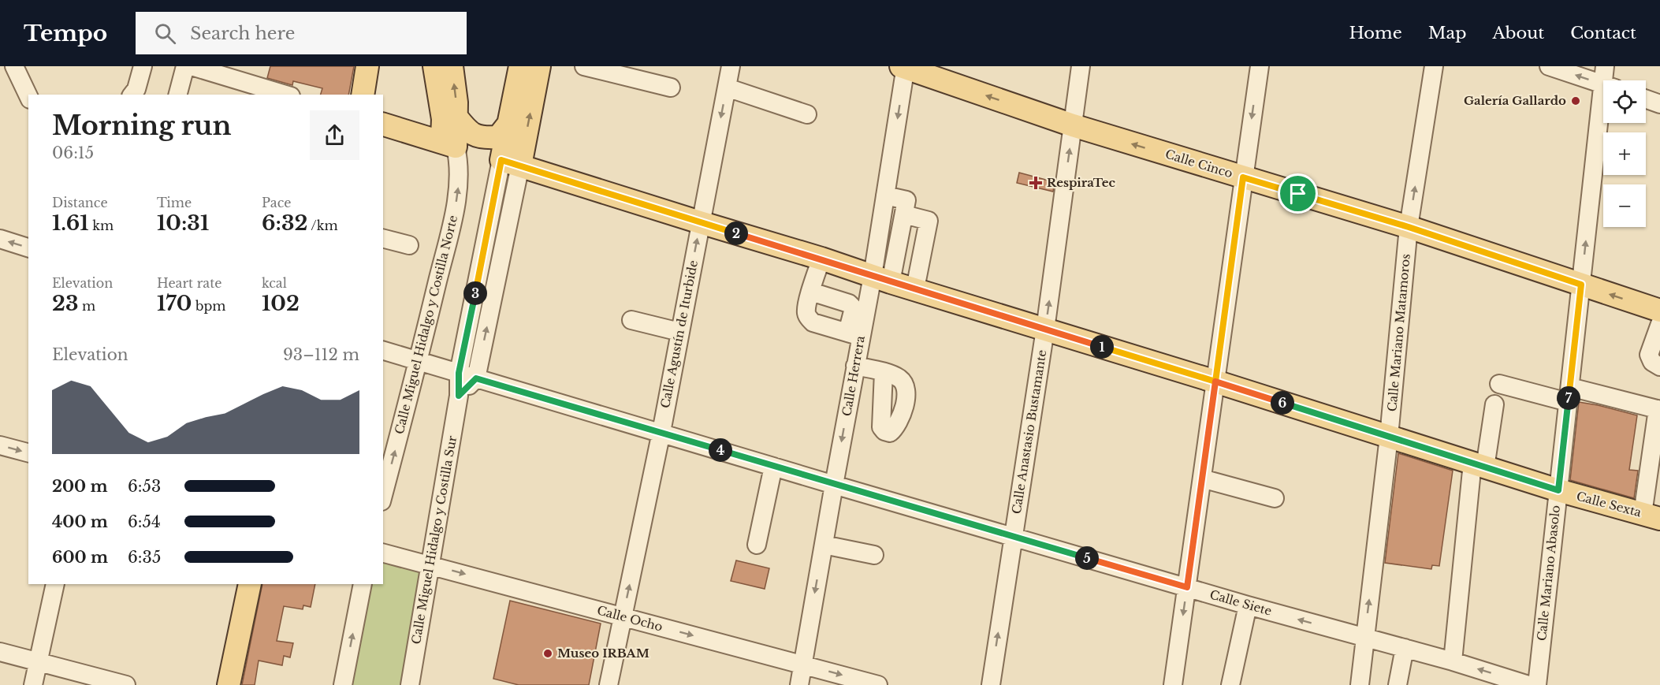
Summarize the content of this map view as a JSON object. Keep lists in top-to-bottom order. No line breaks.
{"streets":{"main road":["Calle Cinco","Calle Sexta"],"street":["Calle Miguel Hidalgo y Costilla Norte","Calle Mariano Matamoros","Calle Agustín de Iturbide","Calle Herrera","Calle Anastasio Bustamante","Calle Miguel Hidalgo y Costilla Sur","Calle Mariano Abasolo","Calle Siete","Calle Ocho"]},"crossings":[["Calle Cinco","Calle Mariano Matamoros"],["Calle Cinco","Calle Herrera"],["Calle Cinco","Calle Anastasio Bustamante"],["Calle Cinco","Calle Mariano Abasolo"],["Calle Miguel Hidalgo y Costilla Norte","Calle Siete"],["Calle Mariano Matamoros","Calle Sexta"],["Calle Mariano Matamoros","Calle Siete"],["Calle Agustín de Iturbide","Calle Sexta"],["Calle Agustín de Iturbide","Calle Siete"],["Calle Agustín de Iturbide","Calle Ocho"],["Calle Herrera","Calle Sexta"],["Calle Herrera","Calle Siete"],["Calle Herrera","Calle Ocho"],["Calle Anastasio Bustamante","Calle Sexta"],["Calle Anastasio Bustamante","Calle Siete"],["Calle Sexta","Calle Miguel Hidalgo y Costilla Sur"],["Calle Sexta","Calle Mariano Abasolo"],["Calle Miguel Hidalgo y Costilla Sur","Calle Siete"],["Calle Miguel Hidalgo y Costilla Sur","Calle Ocho"]],"one_way":["Calle Cinco","Calle Herrera","Calle Anastasio Bustamante","Calle Ocho"],"places":{"other":["Galería Gallardo","Museo IRBAM"],"health":["RespiraTec"]},"page":{"header":"Tempo","search":"Search here","nav":["Home","Map","About","Contact"],"map_buttons":["+","−"],"heading":["Morning run","06:15"],"stats":[["Distance","1.61 km"],["Time","10:31"],["Pace","6:32 /km"],["Elevation","23 m"],["Heart rate","170 bpm"],["kcal","102"]],"pins":["2","3","1","7","6","4","5"],"chart":["Elevation","93–112 m"],"list":[{"name":"200 m","note":"6:53"},{"name":"400 m","note":"6:54"},{"name":"600 m","note":"6:35"}]}}
